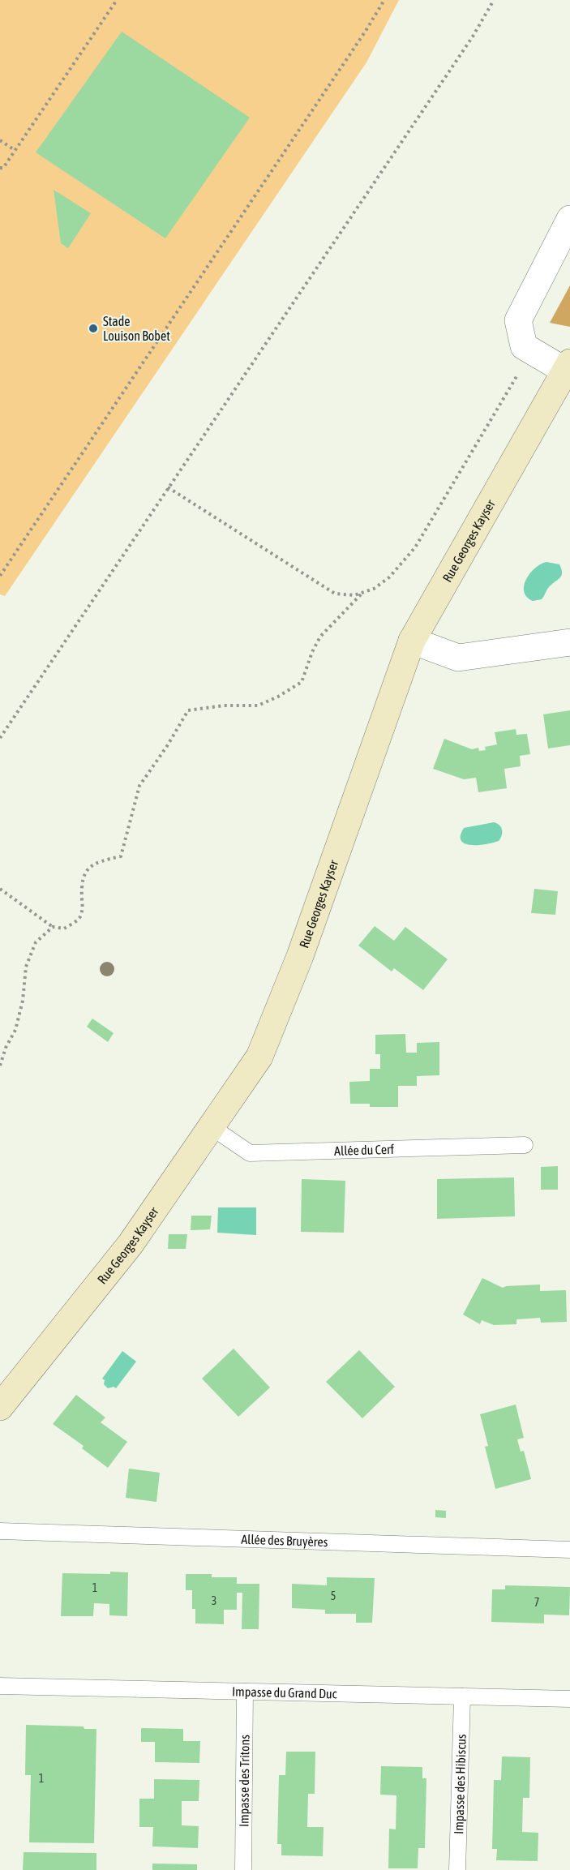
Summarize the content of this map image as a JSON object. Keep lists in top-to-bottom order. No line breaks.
{"streets":{"street":["Rue Georges Kayser"],"lane":["Allée du Cerf","Allée des Bruyères","Impasse du Grand Duc","Impasse des Tritons","Impasse des Hibiscus"]},"crossings":[["Rue Georges Kayser","Allée du Cerf"],["Impasse du Grand Duc","Impasse des Tritons"],["Impasse du Grand Duc","Impasse des Hibiscus"]],"places":["Stade Louison Bobet"],"house_numbers":["1","5","3","7","1"]}
